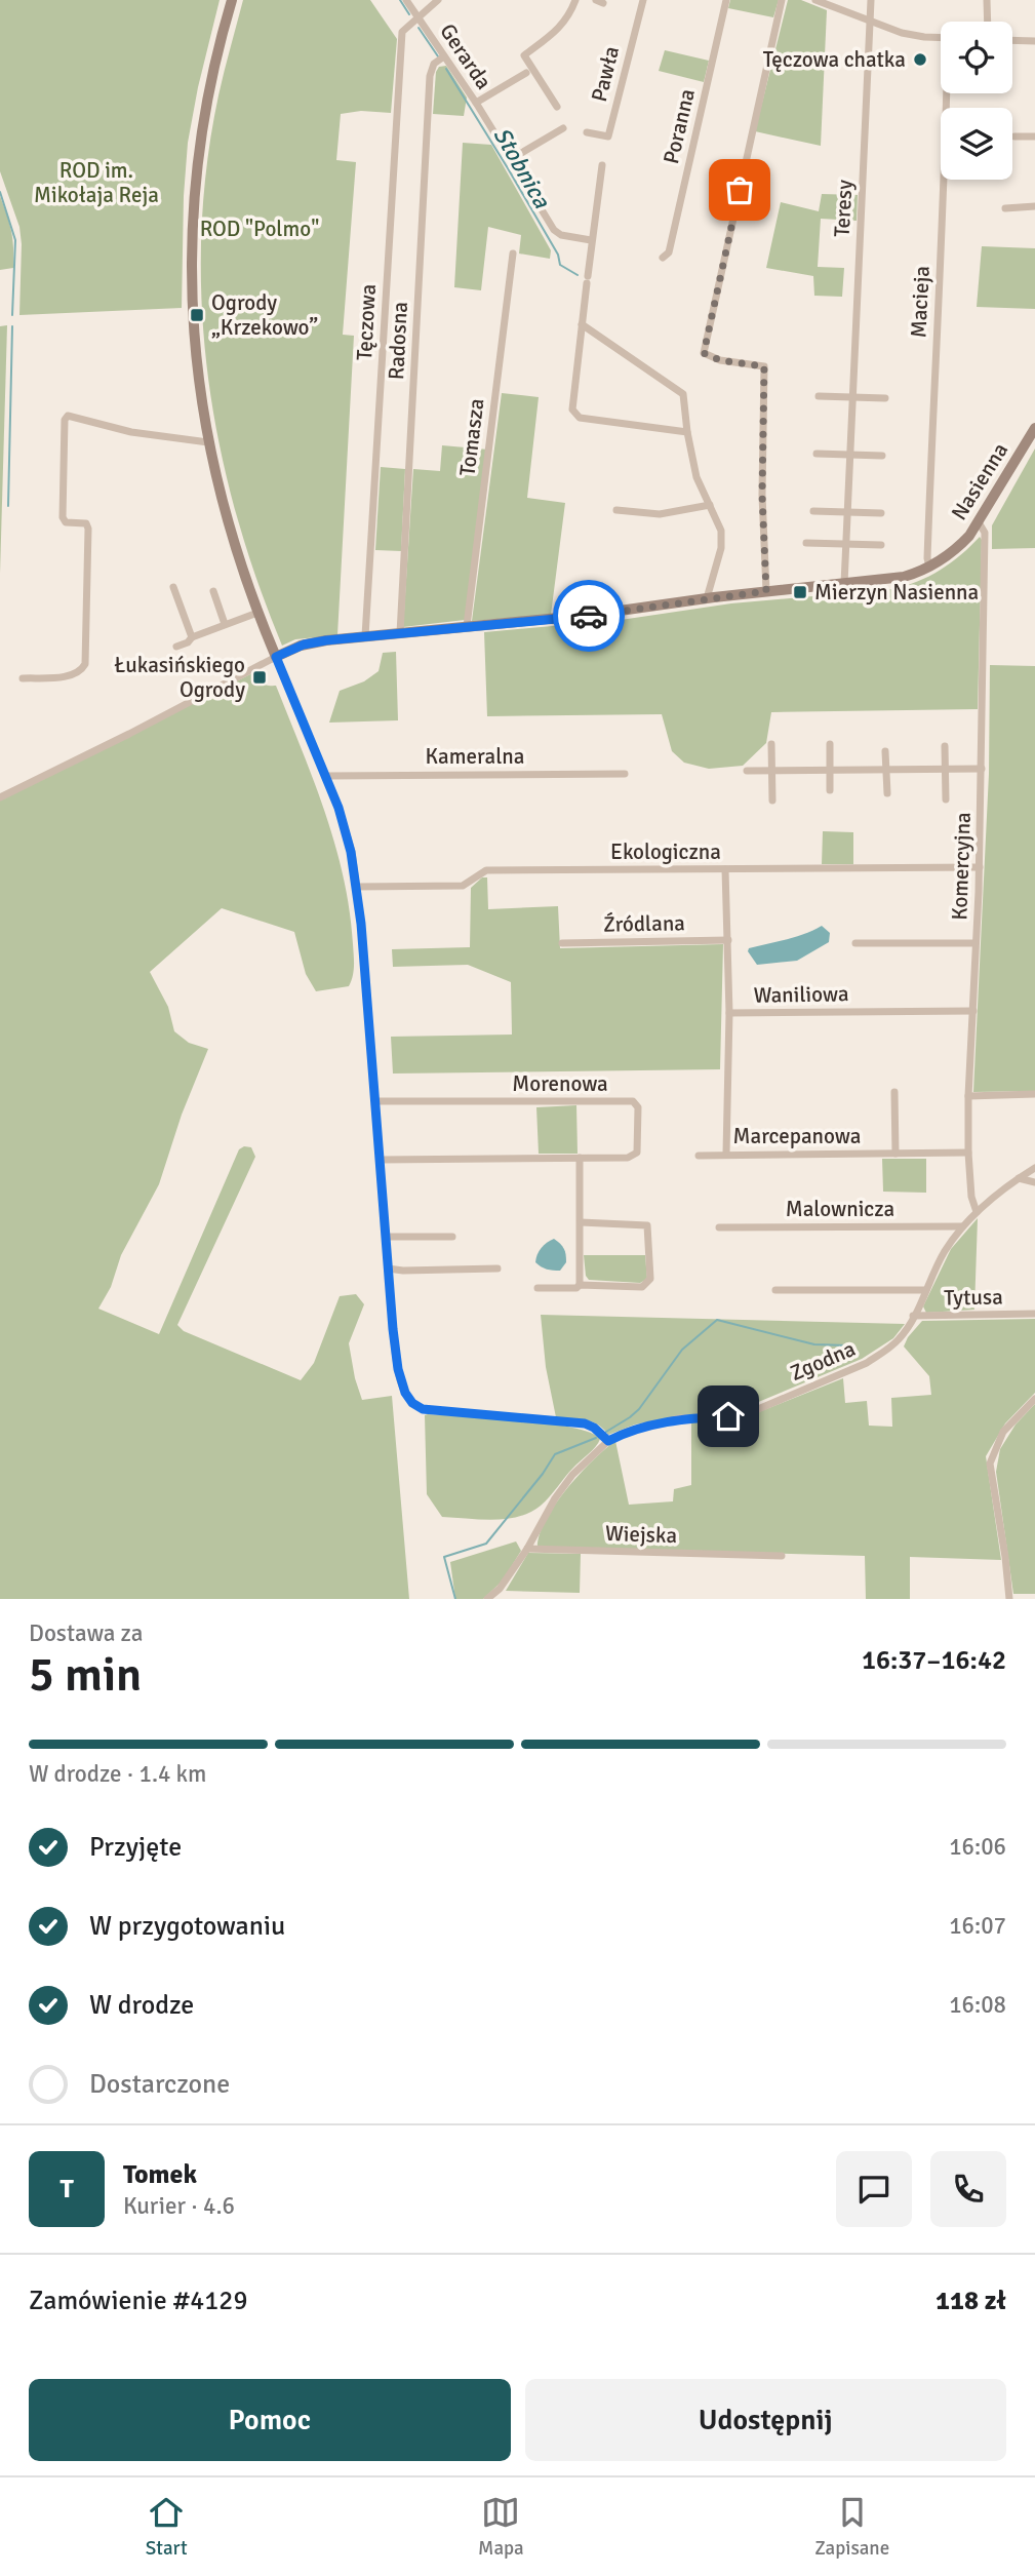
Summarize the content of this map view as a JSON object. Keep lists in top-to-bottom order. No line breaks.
{"streets":{"street":["Gerarda","Pawła","Poranna","Teresy","Macieja","Tęczowa","Radosna","Tomasza","Nasienna","Kameralna","Ekologiczna","Komercyjna","Źródlana","Waniliowa","Morenowa","Marcepanowa","Malownicza","Tytusa","Zgodna","Wiejska"]},"crossings":[["Gerarda","Tęczowa"],["Gerarda","Radosna"],["Teresy","Nasienna"],["Macieja","Nasienna"],["Tęczowa","Nasienna"],["Radosna","Nasienna"],["Tomasza","Nasienna"],["Nasienna","Komercyjna"],["Ekologiczna","Komercyjna"],["Ekologiczna","Waniliowa"],["Komercyjna","Waniliowa"],["Komercyjna","Marcepanowa"],["Komercyjna","Zgodna"],["Źródlana","Waniliowa"],["Malownicza","Zgodna"],["Tytusa","Zgodna"],["Zgodna","Wiejska"]],"water":["Stobnica"],"parks":["ROD im. Mikołaja Reja","ROD \"Polmo\""],"places":{"other":["Tęczowa chatka"],"transit":["Ogrody „Krzekowo”","Mierzyn Nasienna","Łukasińskiego Ogrody"]},"page":{"heading":["5 min","Dostawa za","16:37–16:42"],"panel":["Tomek","Kurier · 4.6","Zamówienie #4129","118 zł"],"bar":"W drodze · 1.4 km","list":[["Przyjęte","16:06"],["W przygotowaniu","16:07"],["W drodze","16:08"],"Dostarczone"],"round":"T","buttons":["Pomoc","Udostępnij"],"tabs":["Start","Mapa","Zapisane"]}}
